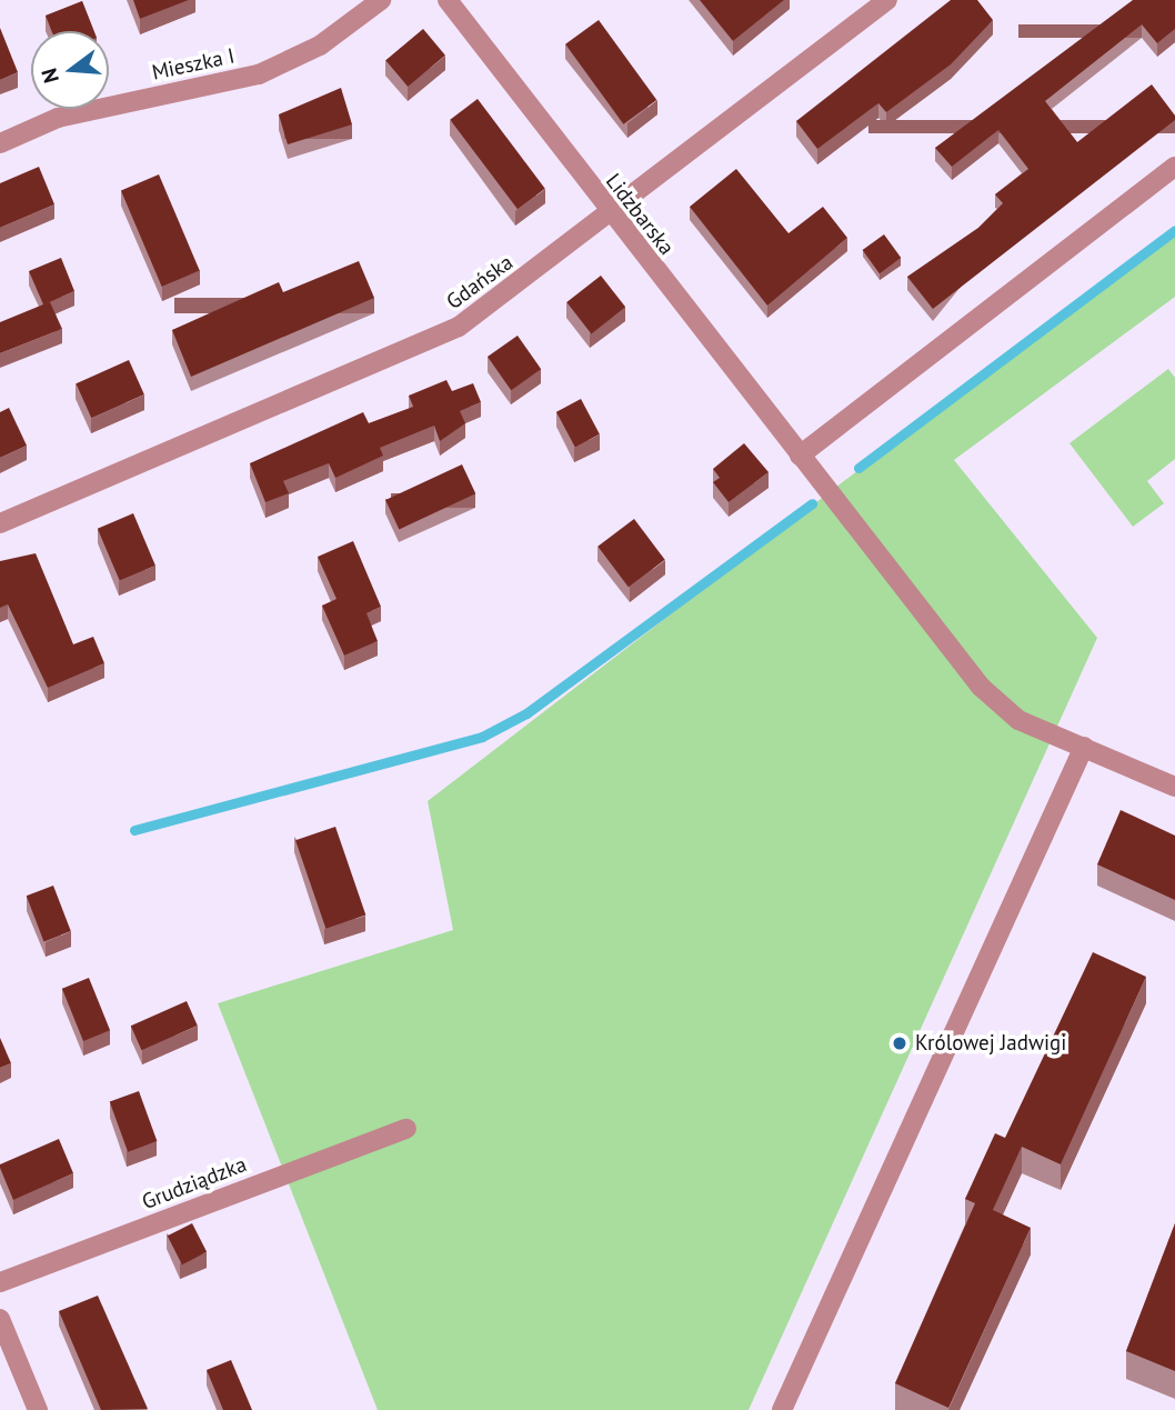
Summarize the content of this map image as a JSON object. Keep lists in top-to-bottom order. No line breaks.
{"streets":{"street":["Mieszka I","Lidzbarska","Gdańska","Grudziądzka"]},"crossings":[["Lidzbarska","Gdańska"]],"places":["Królowej Jadwigi"],"north":"left"}
